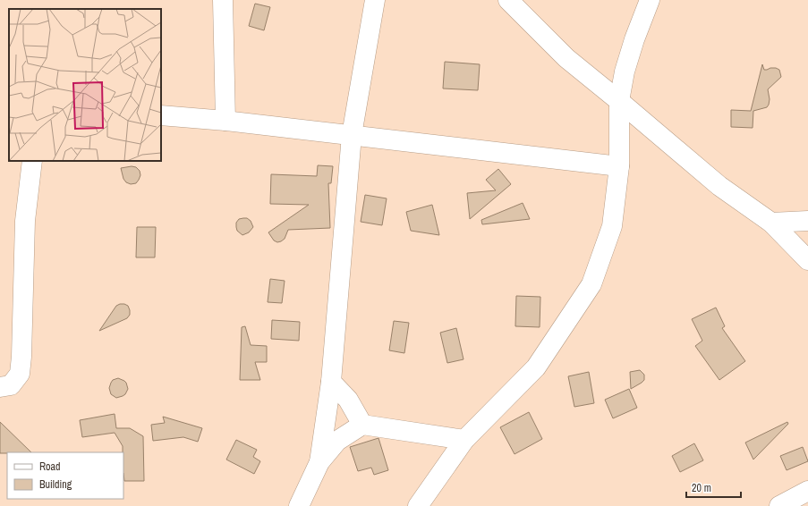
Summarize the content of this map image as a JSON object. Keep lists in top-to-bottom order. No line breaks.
{"legend":["Road","Building"],"scale_bar":"20 m"}
